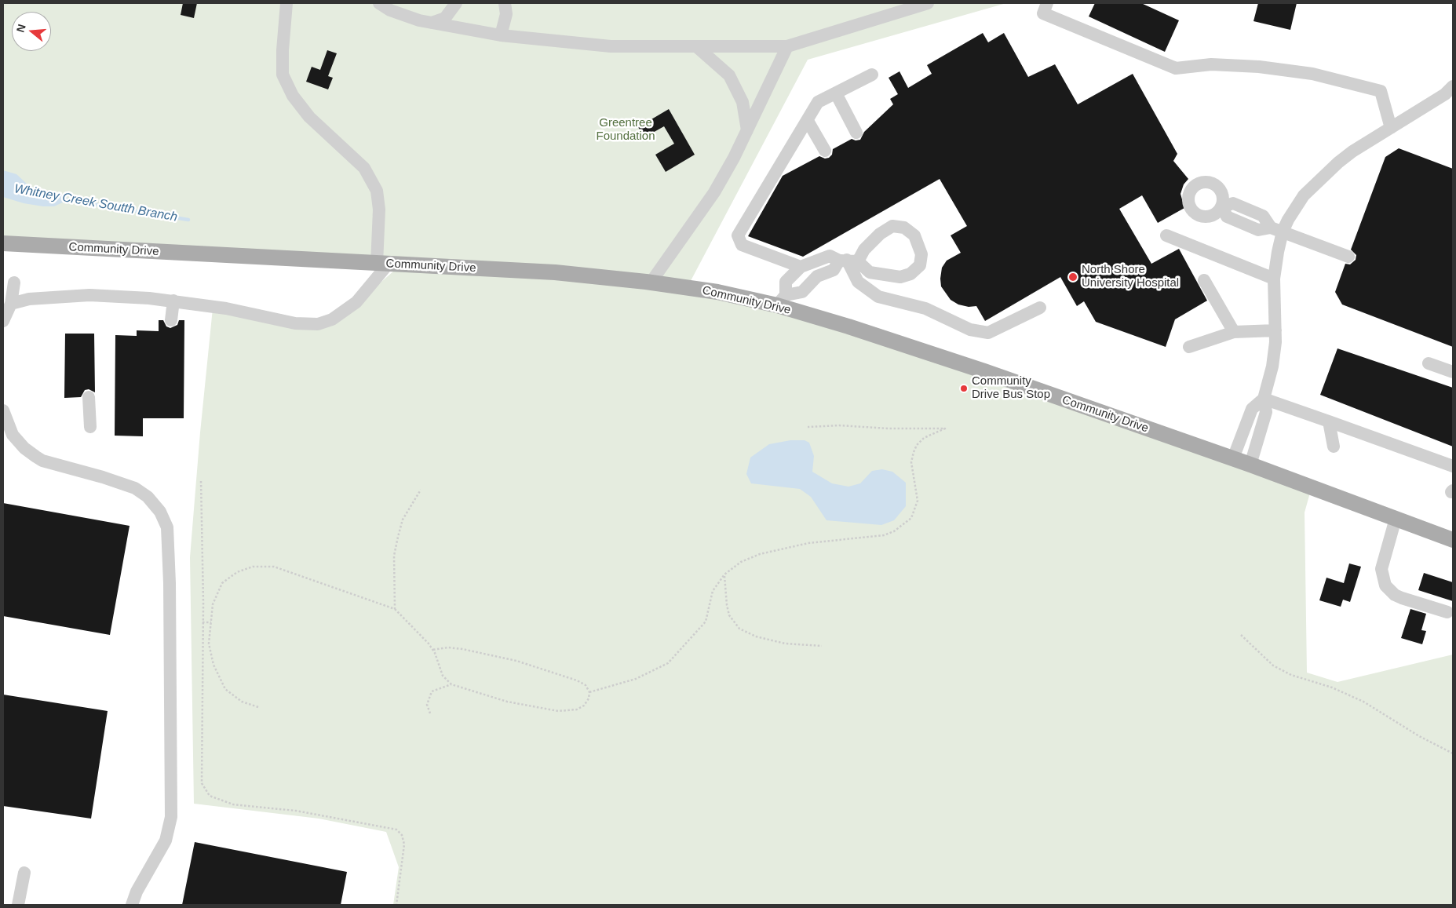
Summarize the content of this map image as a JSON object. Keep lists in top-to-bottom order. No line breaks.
{"streets":{"main road":["Community Drive"]},"water":["Whitney Creek Soutth Branch"],"parks":["Greentree Foundation"],"places":["North Shore University Hospital","Community Drive Bus Stop"],"north":"left"}
